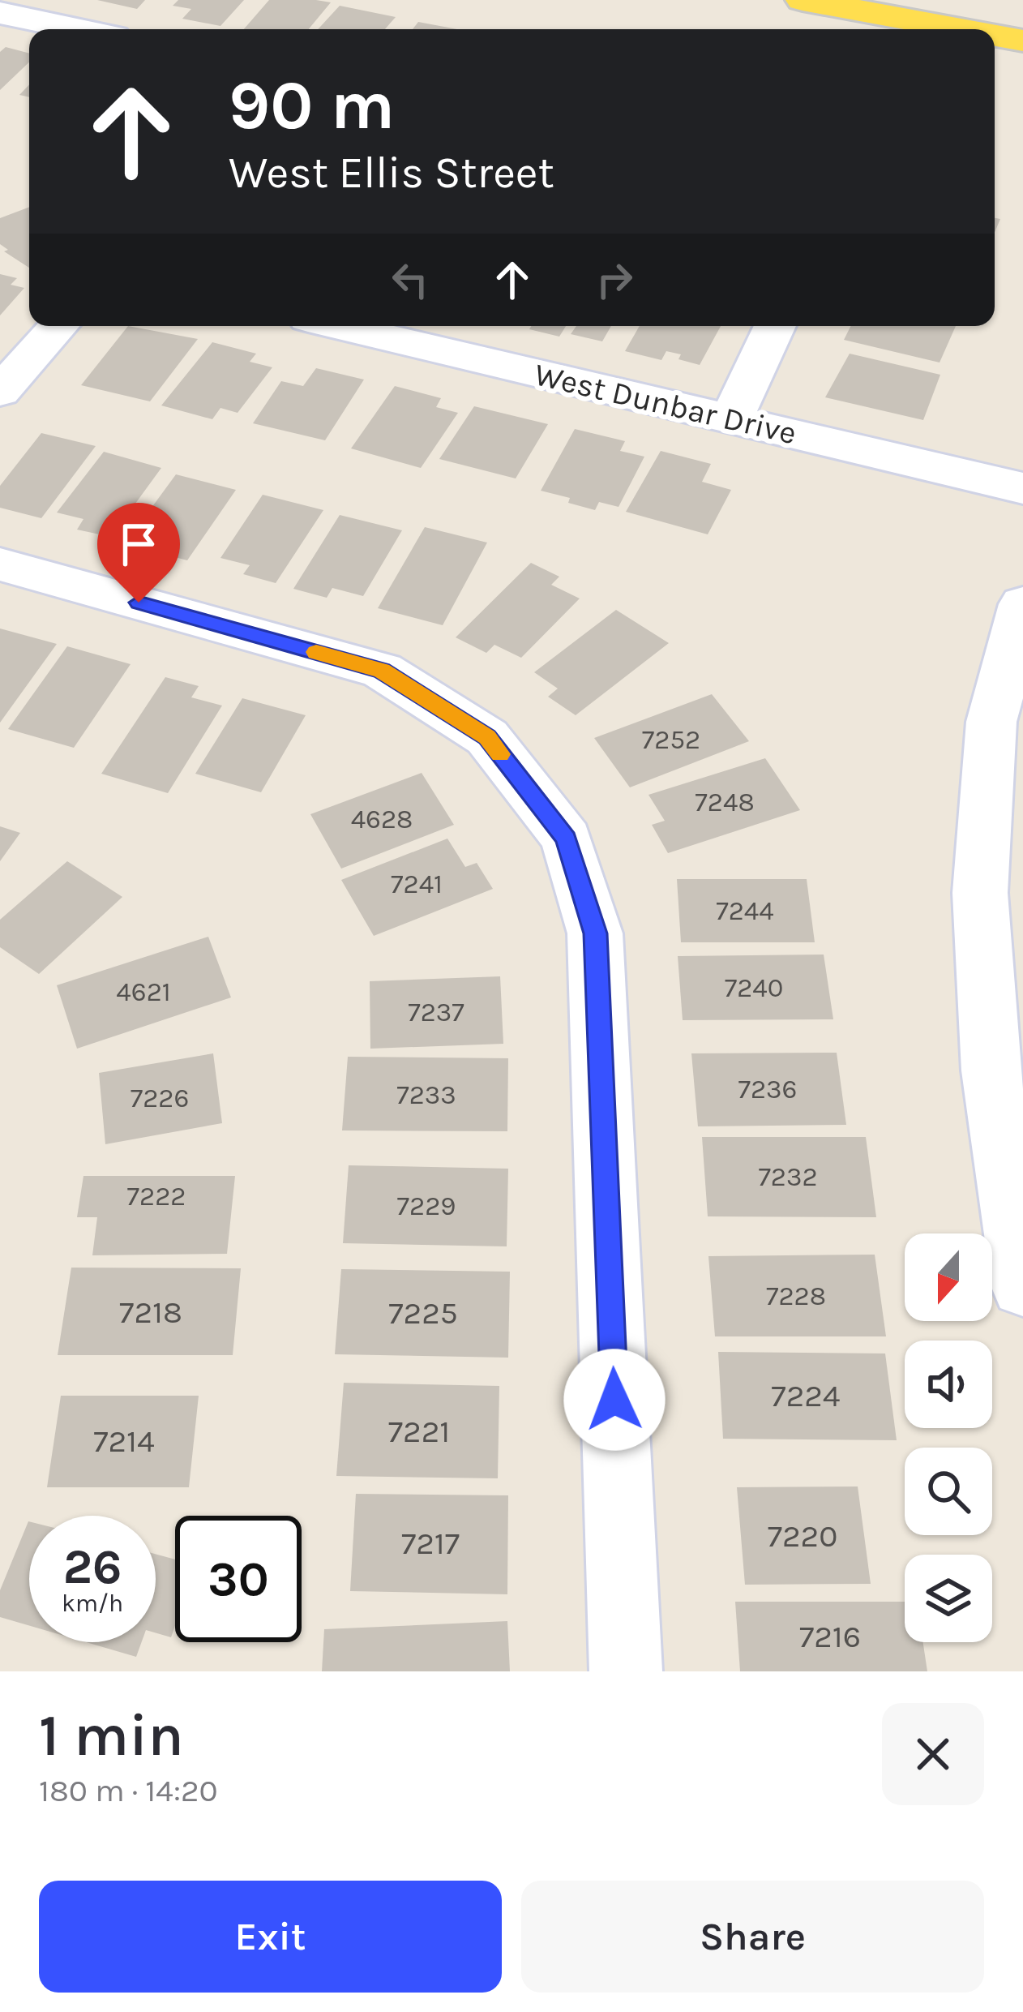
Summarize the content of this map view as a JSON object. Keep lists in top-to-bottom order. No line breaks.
{"streets":{"street":["West Dunbar Drive"]},"house_numbers":["7252","7248","4628","7241","7244","7240","4621","7237","7236","7233","7226","7232","7222","7229","7228","7218","7225","7224","7221","7214","7220","7217","7216"],"north":"bottom","page":{"turn":["90 m","West Ellis Street"],"speed":"26 km/h","limit":"30","heading":["1 min","180 m · 14:20"],"buttons":["Exit","Share"]}}
